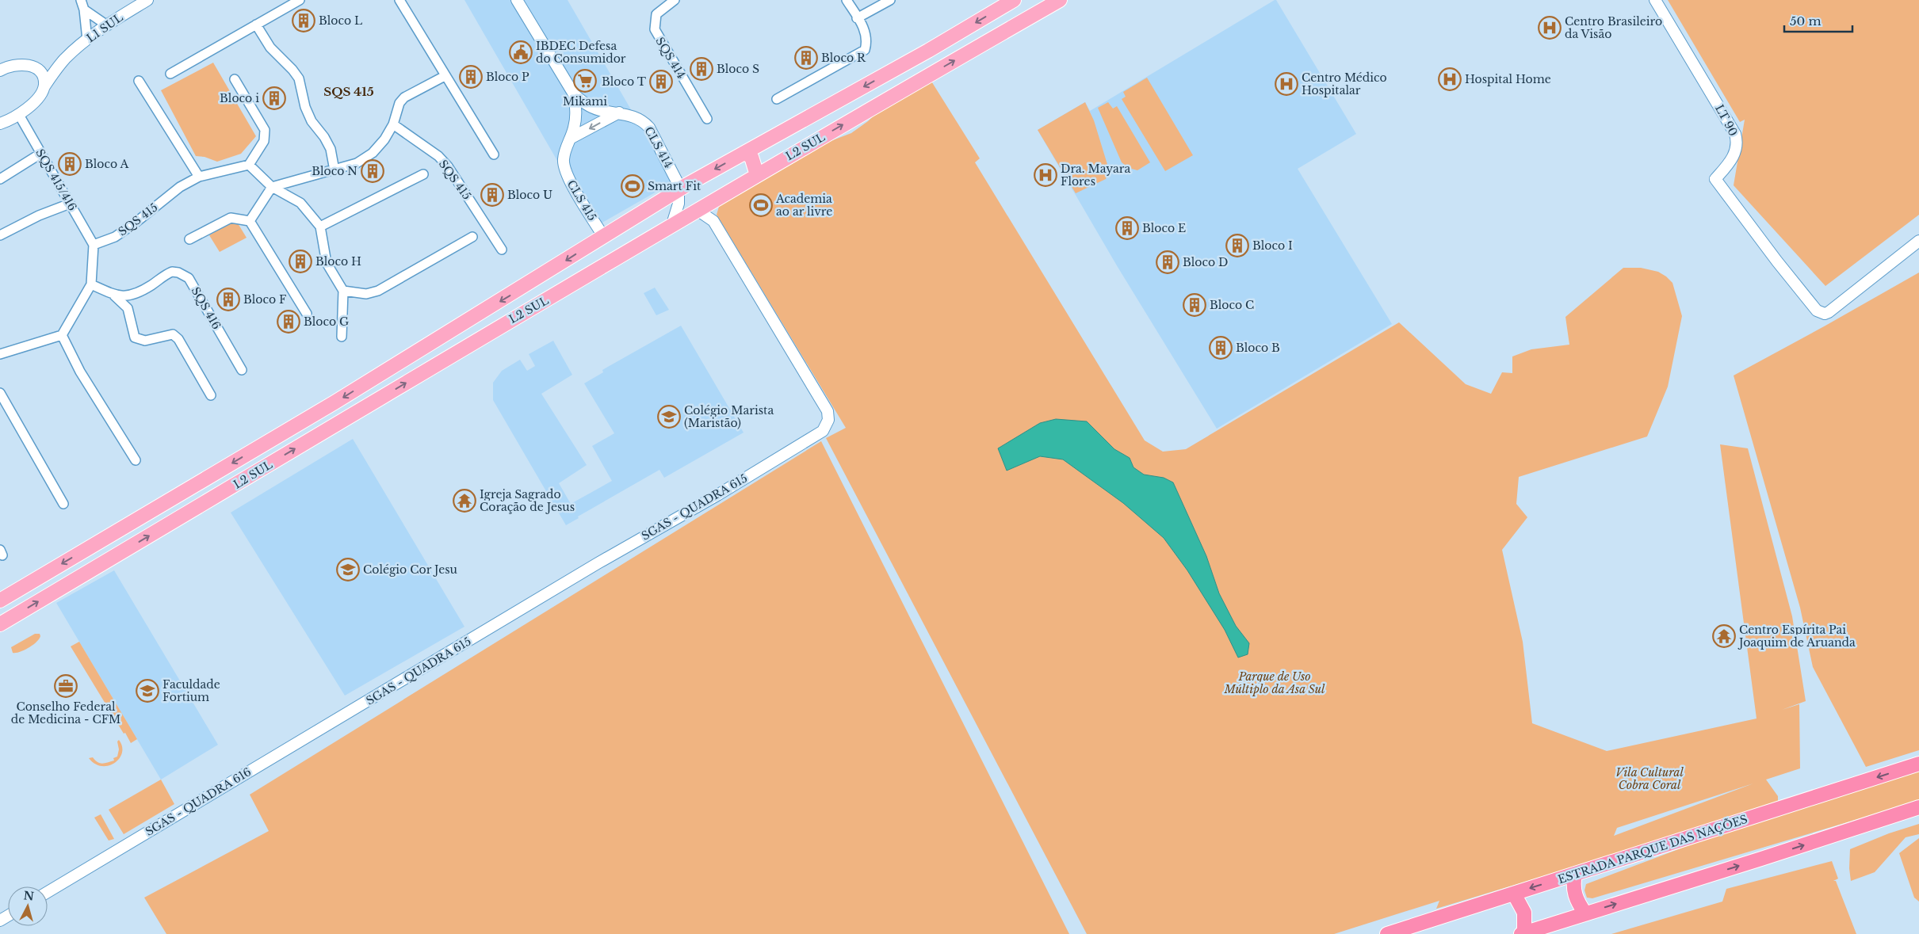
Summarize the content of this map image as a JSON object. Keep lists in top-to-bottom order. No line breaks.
{"streets":{"highway":["ESTRADA PARQUE DAS NAÇÕES"],"main road":["L2 SUL"],"street":["L1 SUL","SQS 414","LT 90","CLS 414","SQS 415/416","SQS 415","CLS 415","SQS 416","SGAS - QUADRA 615","SGAS - QUADRA 616"]},"crossings":[["L1 SUL","SQS 415/416"],["L2 SUL","CLS 414"],["L2 SUL","CLS 415"],["L2 SUL","SGAS - QUADRA 615"],["CLS 414","CLS 415"],["SQS 415/416","SQS 415"],["SGAS - QUADRA 615","SGAS - QUADRA 616"]],"districts":["SQS 415"],"parks":["Parque de Uso Múltiplo da Asa Sul","Vila Cultural Cobra Coral"],"places":{"building":["Bloco L","Bloco R","Bloco S","Bloco P","Bloco T","Bloco i","Bloco A","Bloco N","Bloco U","Bloco E","Bloco I","Bloco H","Bloco D","Bloco F","Bloco C","Bloco G","Bloco B"],"hospital":["Centro Brasileiro da Visão","Hospital Home","Centro Médico Hospitalar","Dra. Mayara Flores"],"public building":["IBDEC Defesa do Consumidor"],"supermarket":["Mikami"],"sports":["Smart Fit","Academia ao ar livre"],"school or university":["Colégio Marista (Maristão)","Colégio Cor Jesu","Faculdade Fortium"],"temple":["Igreja Sagrado Coração de Jesus","Centro Espírita Pai Joaquim de Aruanda"],"office":["Conselho Federal de Medicina - CFM"]},"scale_bar":"50 m","north":"top"}
